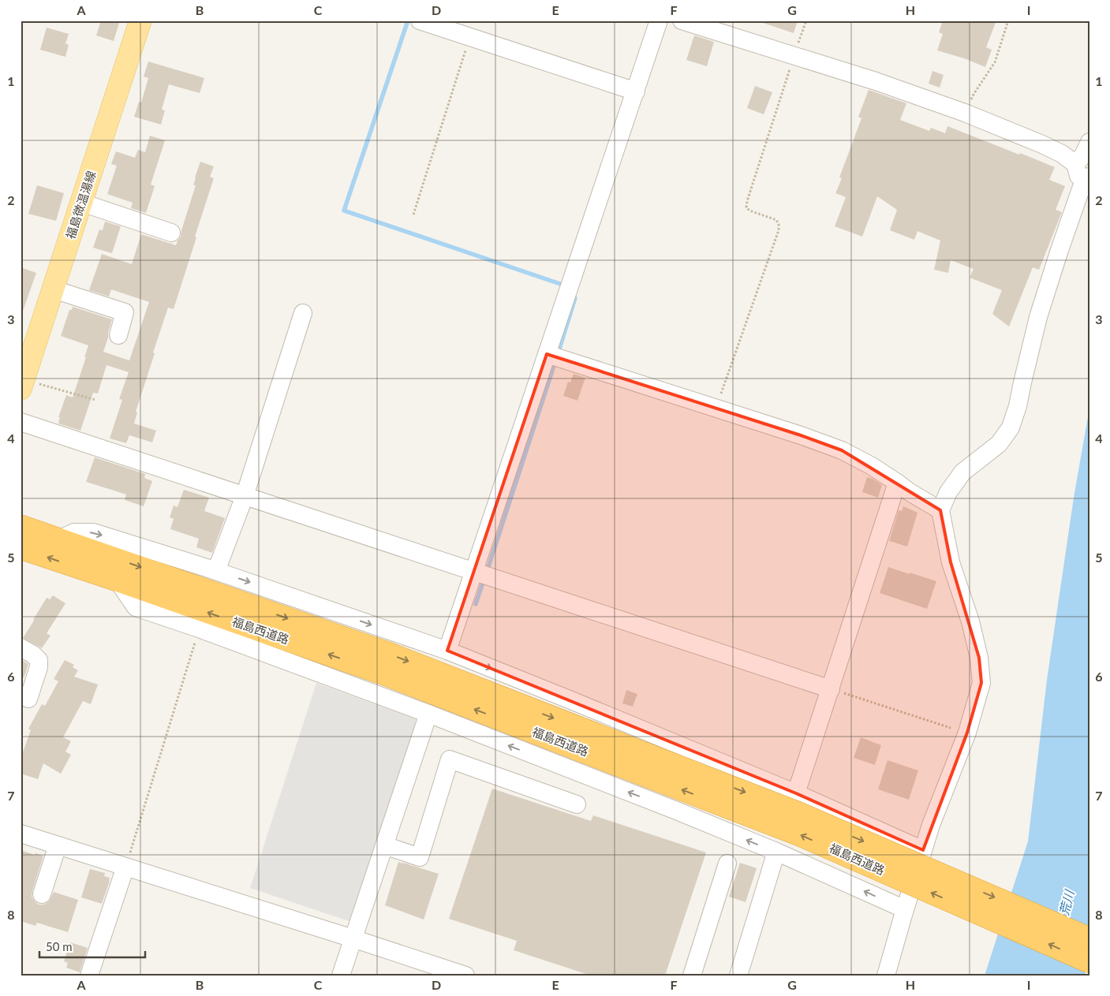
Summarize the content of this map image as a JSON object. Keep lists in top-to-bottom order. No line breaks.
{"streets":{"highway":["福島西道路"],"main road":["福島微温湯線"]},"water":["荒川"],"scale_bar":"50 m","grid":{"columns":["A","B","C","D","E","F","G","H","I"],"rows":["1","2","3","4","5","6","7","8"]}}
